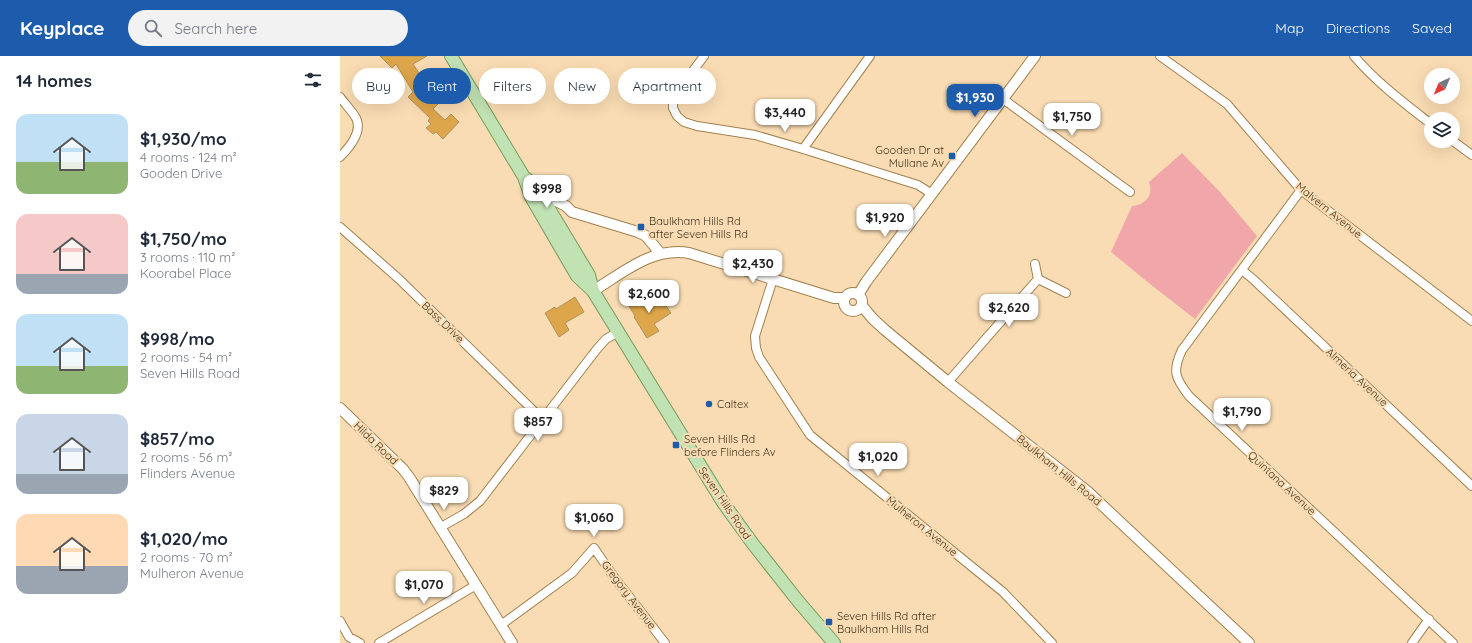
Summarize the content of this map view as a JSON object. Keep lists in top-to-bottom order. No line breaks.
{"streets":{"main road":["Seven Hills Road"],"street":["Malvern Avenue","Bass Drive","Almeria Avenue","Hilda Road","Baulkham Hills Road","Quintana Avenue","Mulheron Avenue","Gregory Avenue"]},"crossings":[["Malvern Avenue","Quintana Avenue"],["Almeria Avenue","Quintana Avenue"],["Hilda Road","Gregory Avenue"]],"places":{"transit":["Gooden Dr at Mullane Av","Baulkham Hills Rd after Seven Hills Rd","Seven Hills Rd before Flinders Av","Seven Hills Rd after Baulkham Hills Rd"],"other":["Caltex"]},"north":"bottom left","page":{"header":"Keyplace","search":"Search here","nav":["Map","Directions","Saved"],"heading":"14 homes","chip":["Buy","Rent","Filters","New","Apartment"],"price":["$1,930","$3,440","$1,750","$998","$1,920","$2,430","$2,600","$2,620","$1,790","$857","$1,020","$829","$1,060","$1,070"],"list":[{"name":"$1,930/mo","note":"4 rooms · 124 m² · Gooden Drive"},{"name":"$1,750/mo","note":"3 rooms · 110 m² · Koorabel Place"},{"name":"$998/mo","note":"2 rooms · 54 m² · Seven Hills Road"},{"name":"$857/mo","note":"2 rooms · 56 m² · Flinders Avenue"},{"name":"$1,020/mo","note":"2 rooms · 70 m² · Mulheron Avenue"}]}}
